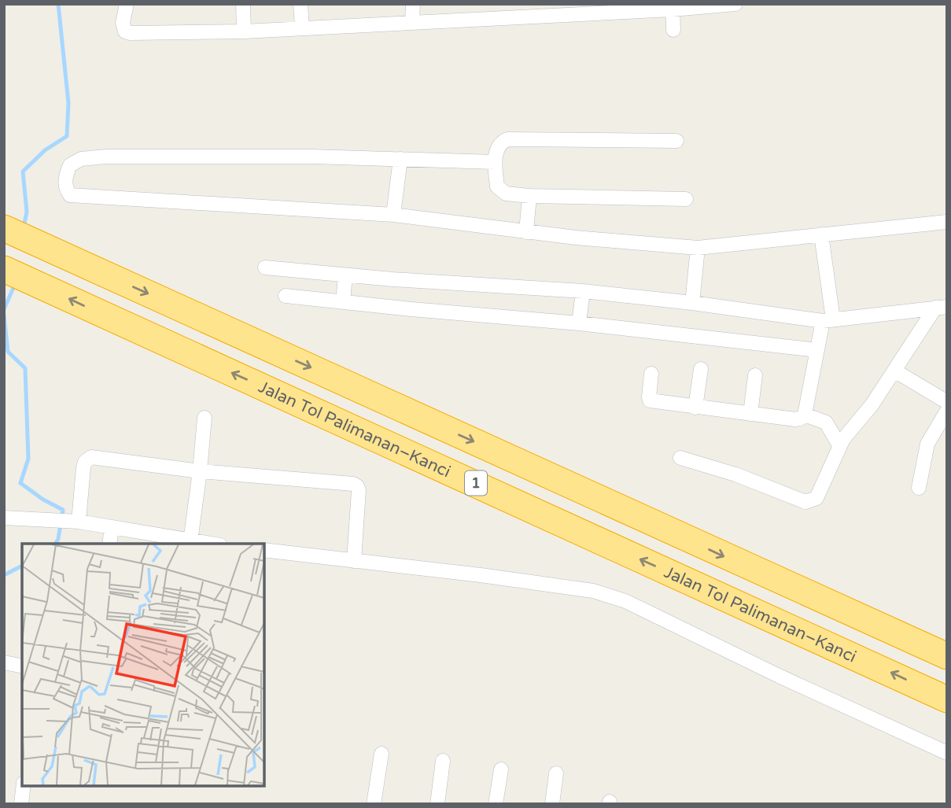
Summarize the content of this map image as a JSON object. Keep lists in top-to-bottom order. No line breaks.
{"streets":{"highway":["Jalan Tol Palimanan–Kanci","1"]}}
